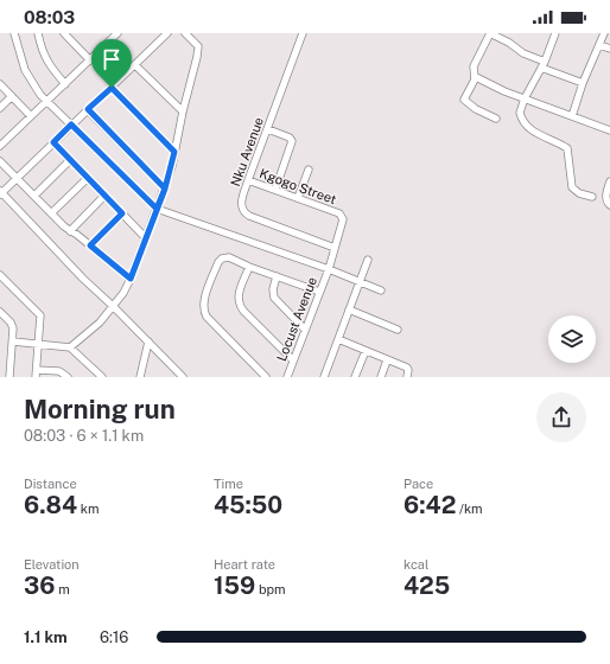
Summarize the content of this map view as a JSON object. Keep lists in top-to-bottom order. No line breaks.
{"streets":{"street":["Nku Avenue","Kgogo Street","Locust Avenue"]},"crossings":[["Nku Avenue","Kgogo Street"],["Nku Avenue","Locust Avenue"],["Kgogo Street","Locust Avenue"]],"page":{"status":"08:03","heading":["Morning run","08:03 · 6 × 1.1 km"],"stats":[["Distance","6.84 km"],["Time","45:50"],["Pace","6:42 /km"],["Elevation","36 m"],["Heart rate","159 bpm"],["kcal","425"]],"list":[{"name":"1.1 km","note":"6:16"}]}}
